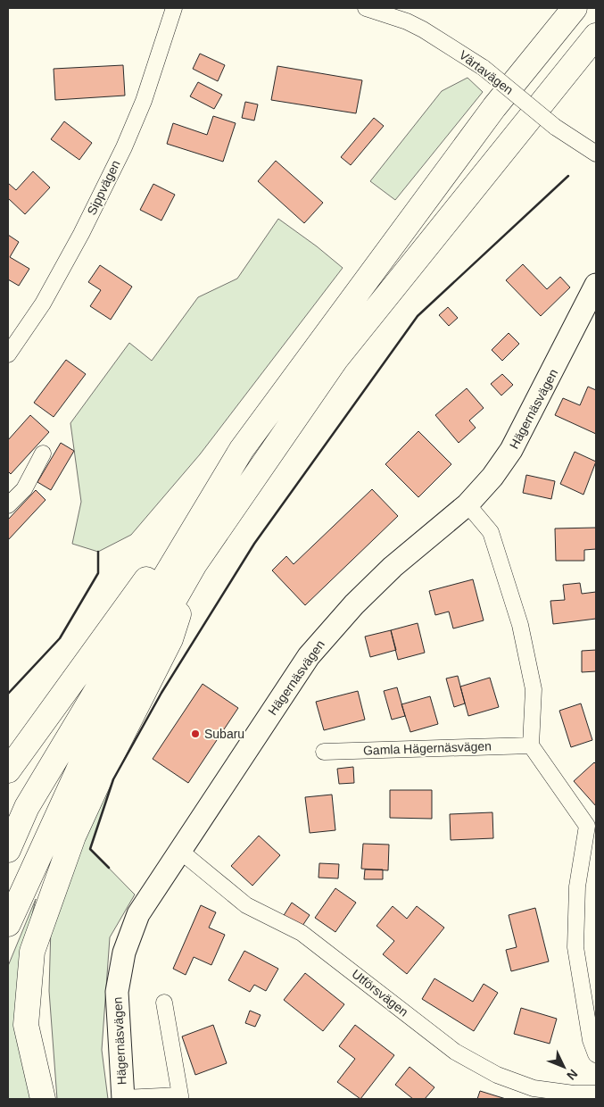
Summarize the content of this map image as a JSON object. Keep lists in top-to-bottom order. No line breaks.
{"streets":{"street":["Värtavägen","Sippvägen","Hägernäsvägen","Gamla Hägernäsvägen","Utförsvägen"]},"crossings":[["Hägernäsvägen","Utförsvägen"]],"places":["Subaru"],"north":"bottom right"}
